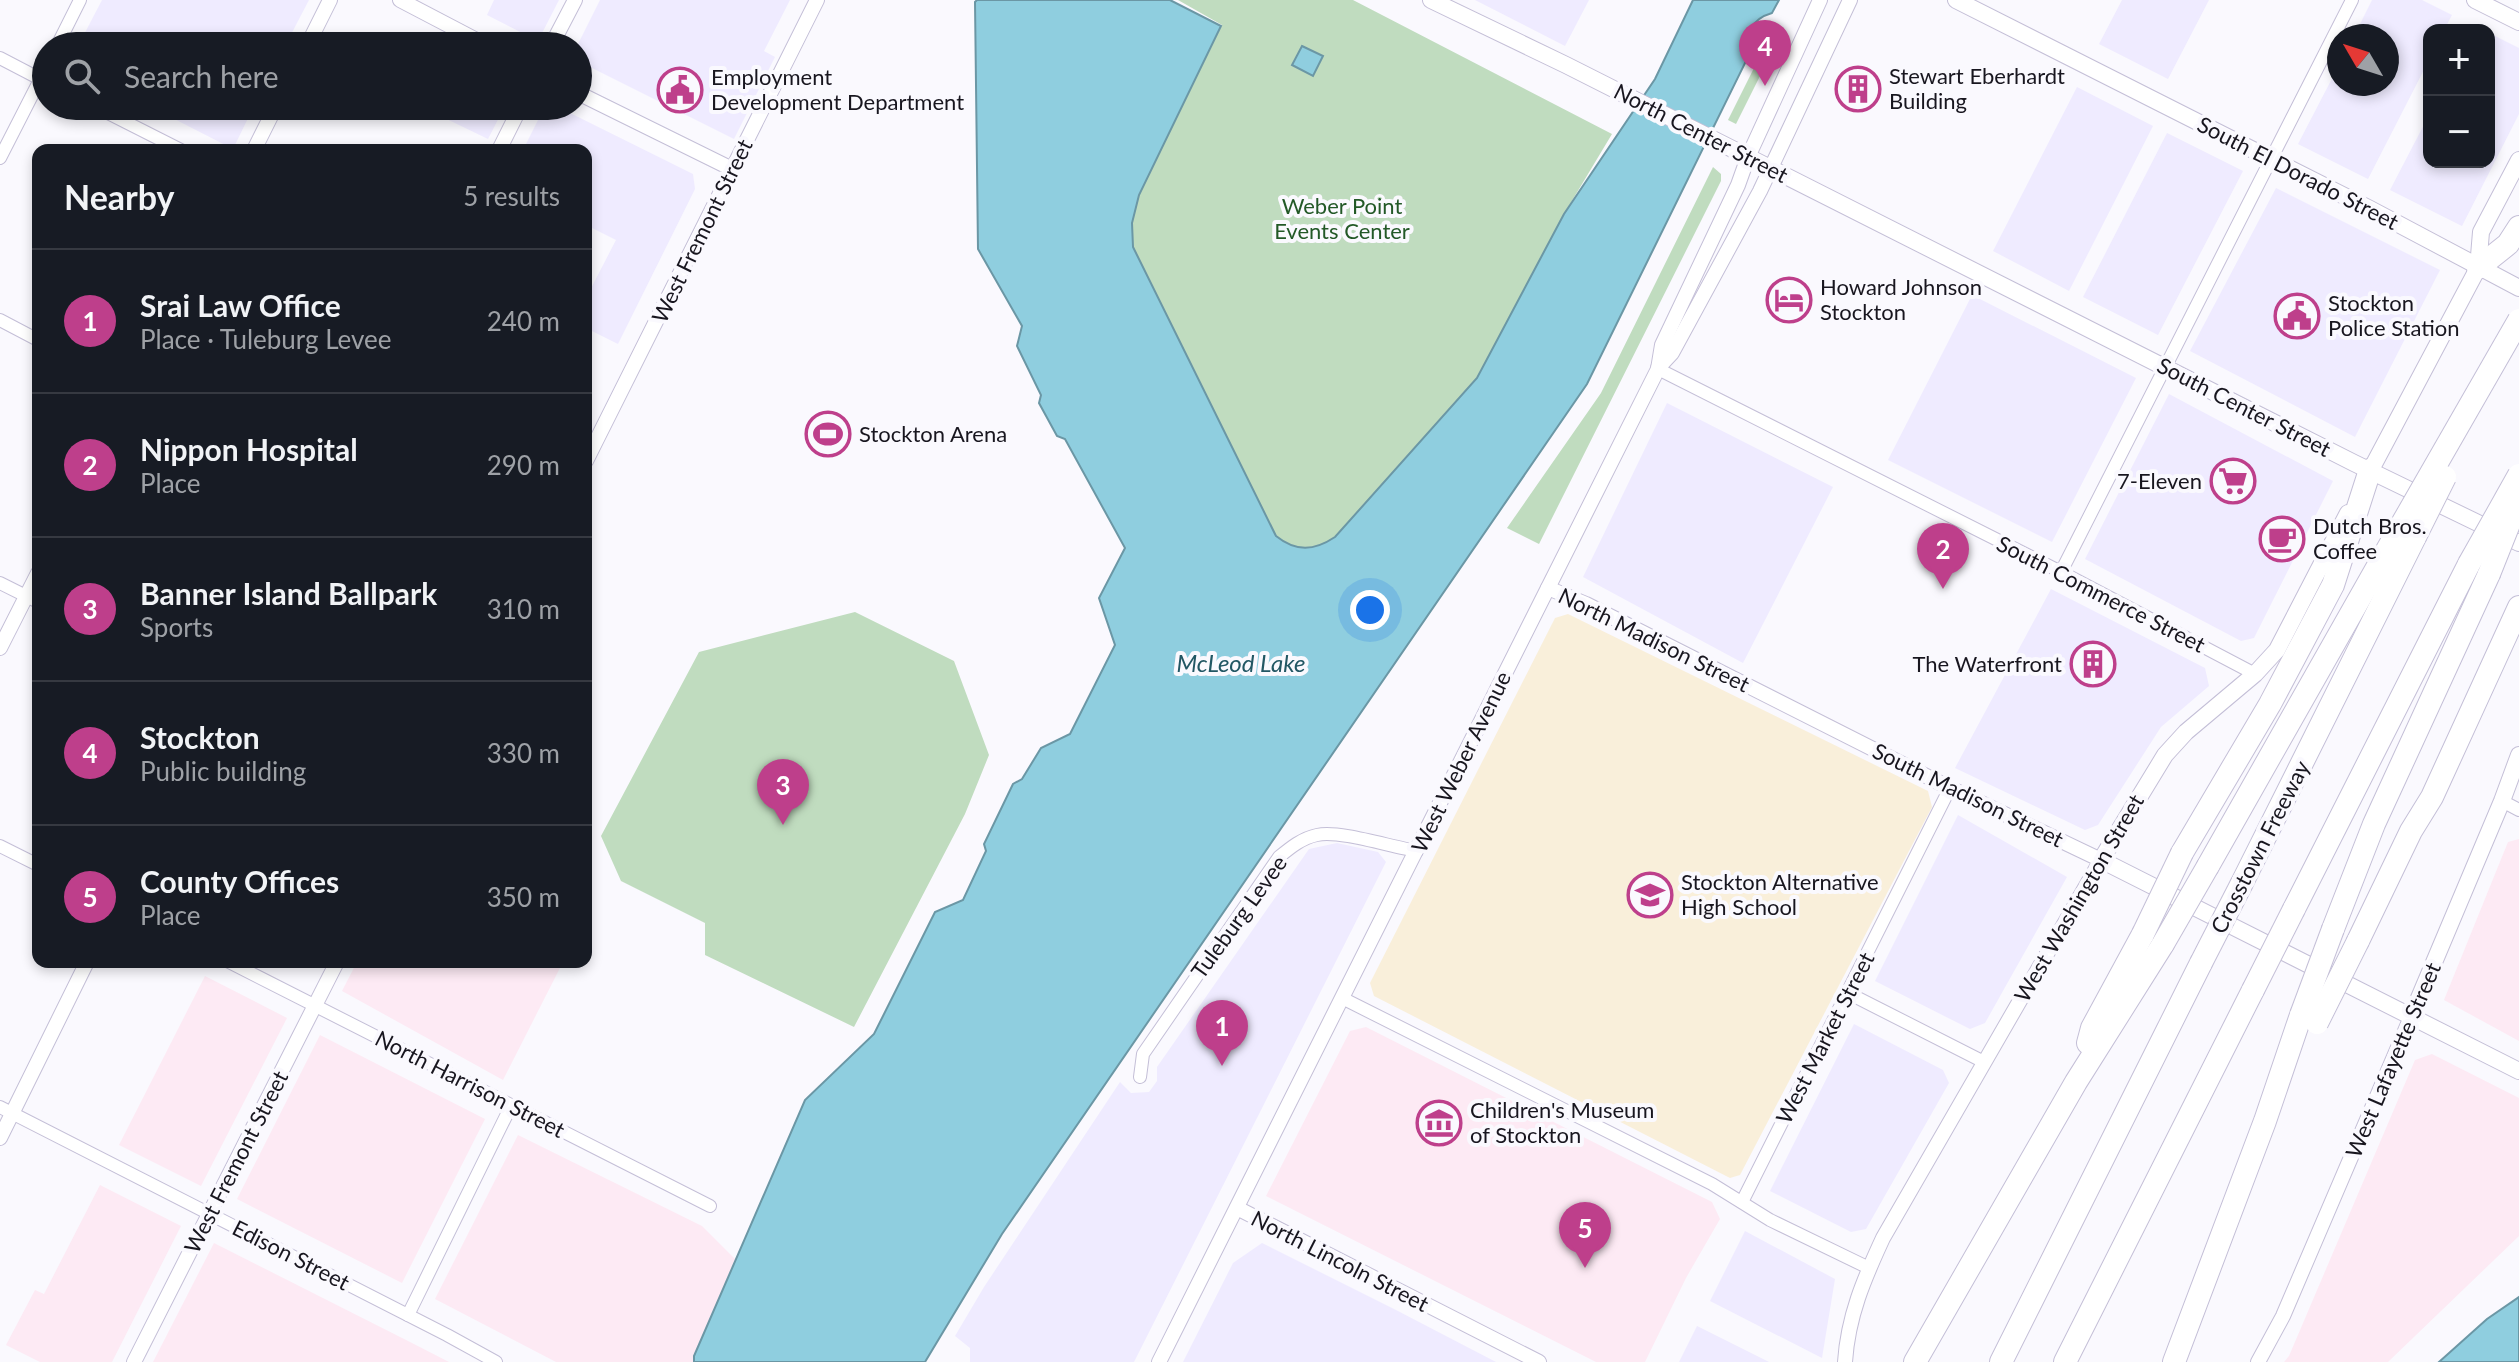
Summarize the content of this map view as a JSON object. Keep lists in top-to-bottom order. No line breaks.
{"streets":{"highway":["Crosstown Freeway"],"main road":["North Center Street","South El Dorado Street","South Center Street","South Madison Street","West Washington Street","West Lafayette Street"],"street":["West Fremont Street","South Commerce Street","North Madison Street","West Weber Avenue","Tuleburg Levee","West Market Street","North Harrison Street","Edison Street","North Lincoln Street"]},"crossings":[["North Center Street","South Center Street"],["North Center Street","West Weber Avenue"],["South El Dorado Street","West Washington Street"],["West Fremont Street","North Harrison Street"],["West Fremont Street","Edison Street"],["South Center Street","West Washington Street"],["South Commerce Street","West Weber Avenue"],["South Commerce Street","West Washington Street"],["North Madison Street","West Weber Avenue"],["North Madison Street","South Madison Street"],["West Weber Avenue","Tuleburg Levee"],["West Weber Avenue","North Lincoln Street"],["South Madison Street","West Washington Street"],["South Madison Street","West Market Street"],["South Madison Street","West Lafayette Street"]],"water":["McLeod Lake"],"parks":["Weber Point Events Center"],"places":{"building":["Stewart Eberhardt Building","The Waterfront"],"public building":["Employment Development Department","Stockton Police Station"],"hotel":["Howard Johnson Stockton"],"sports":["Stockton Arena"],"supermarket":["7-Eleven"],"cafe":["Dutch Bros. Coffee"],"school or university":["Stockton Alternative High School"],"museum":["Children's Museum of Stockton"]},"north":"top left","page":{"pins":["4","2","3","1","5"],"map_buttons":["+","−"],"search":"Search here","heading":["Nearby","5 results"],"list":[{"mark":"1","name":"Srai Law Office","note":"Place · Tuleburg Levee","value":"240 m"},{"mark":"2","name":"Nippon Hospital","note":"Place","value":"290 m"},{"mark":"3","name":"Banner Island Ballpark","note":"Sports","value":"310 m"},{"mark":"4","name":"Stockton","note":"Public building","value":"330 m"},{"mark":"5","name":"County Offices","note":"Place","value":"350 m"}]}}
